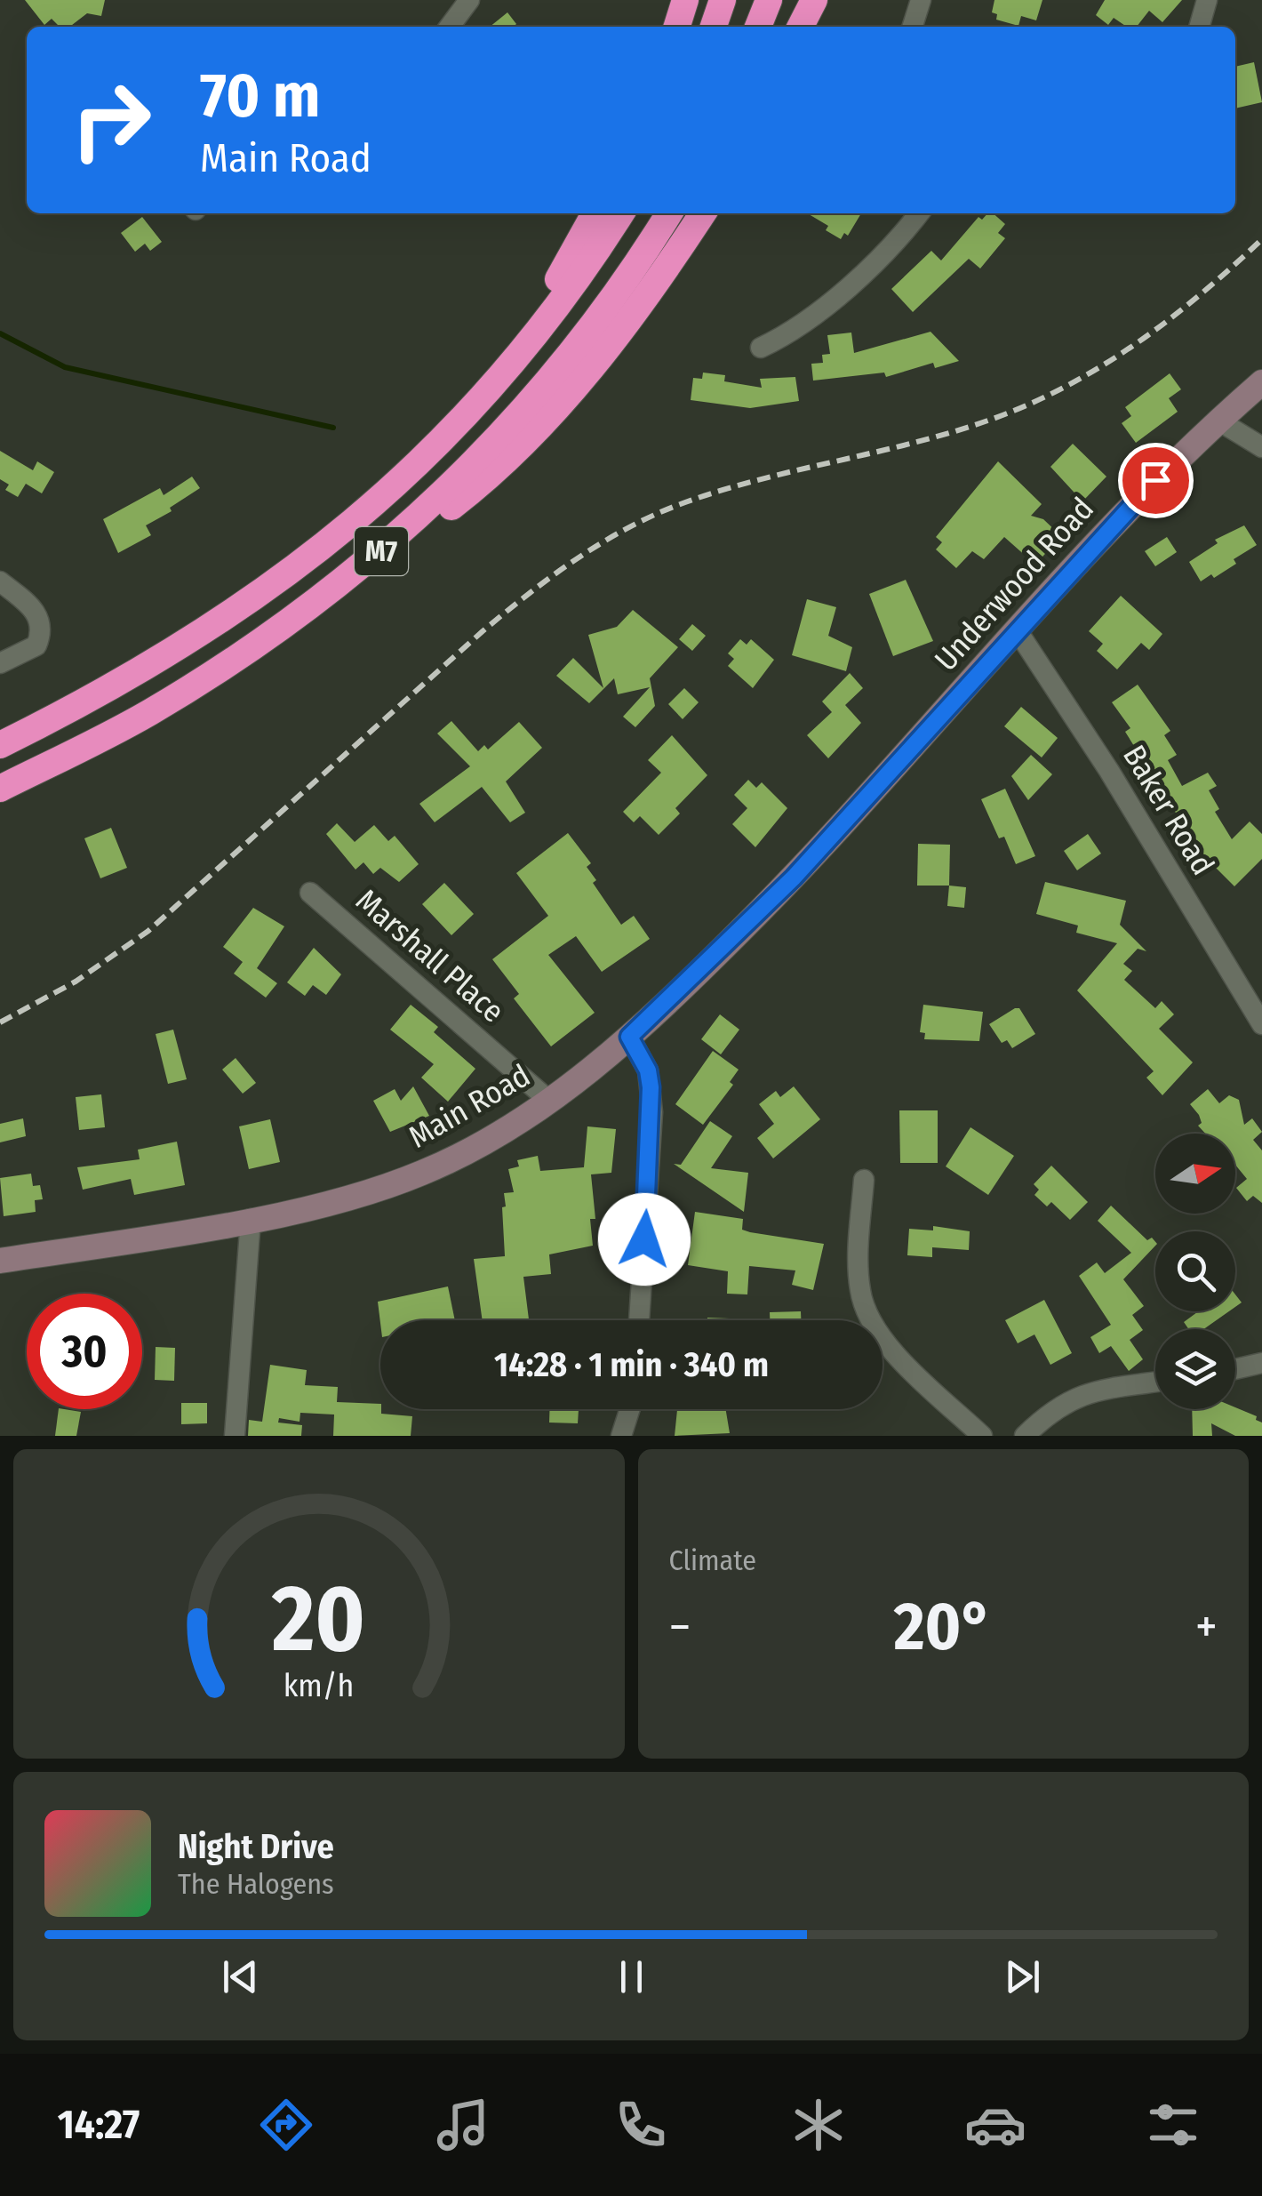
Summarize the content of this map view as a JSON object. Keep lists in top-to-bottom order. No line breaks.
{"streets":{"highway":["M7"],"main road":["Underwood Road","Main Road"],"street":["Baker Road","Marshall Place"]},"crossings":[["Underwood Road","Baker Road"],["Underwood Road","Main Road"],["Marshall Place","Main Road"]],"north":"right","page":{"turn":["70 m","Main Road"],"limit":"30","trip":"14:28 · 1 min · 340 m","tile":"Climate","heat":["−","20°","+"],"song":["Night Drive","The Halogens"],"tabs":"14:27","gauge":["20","km/h"]}}
